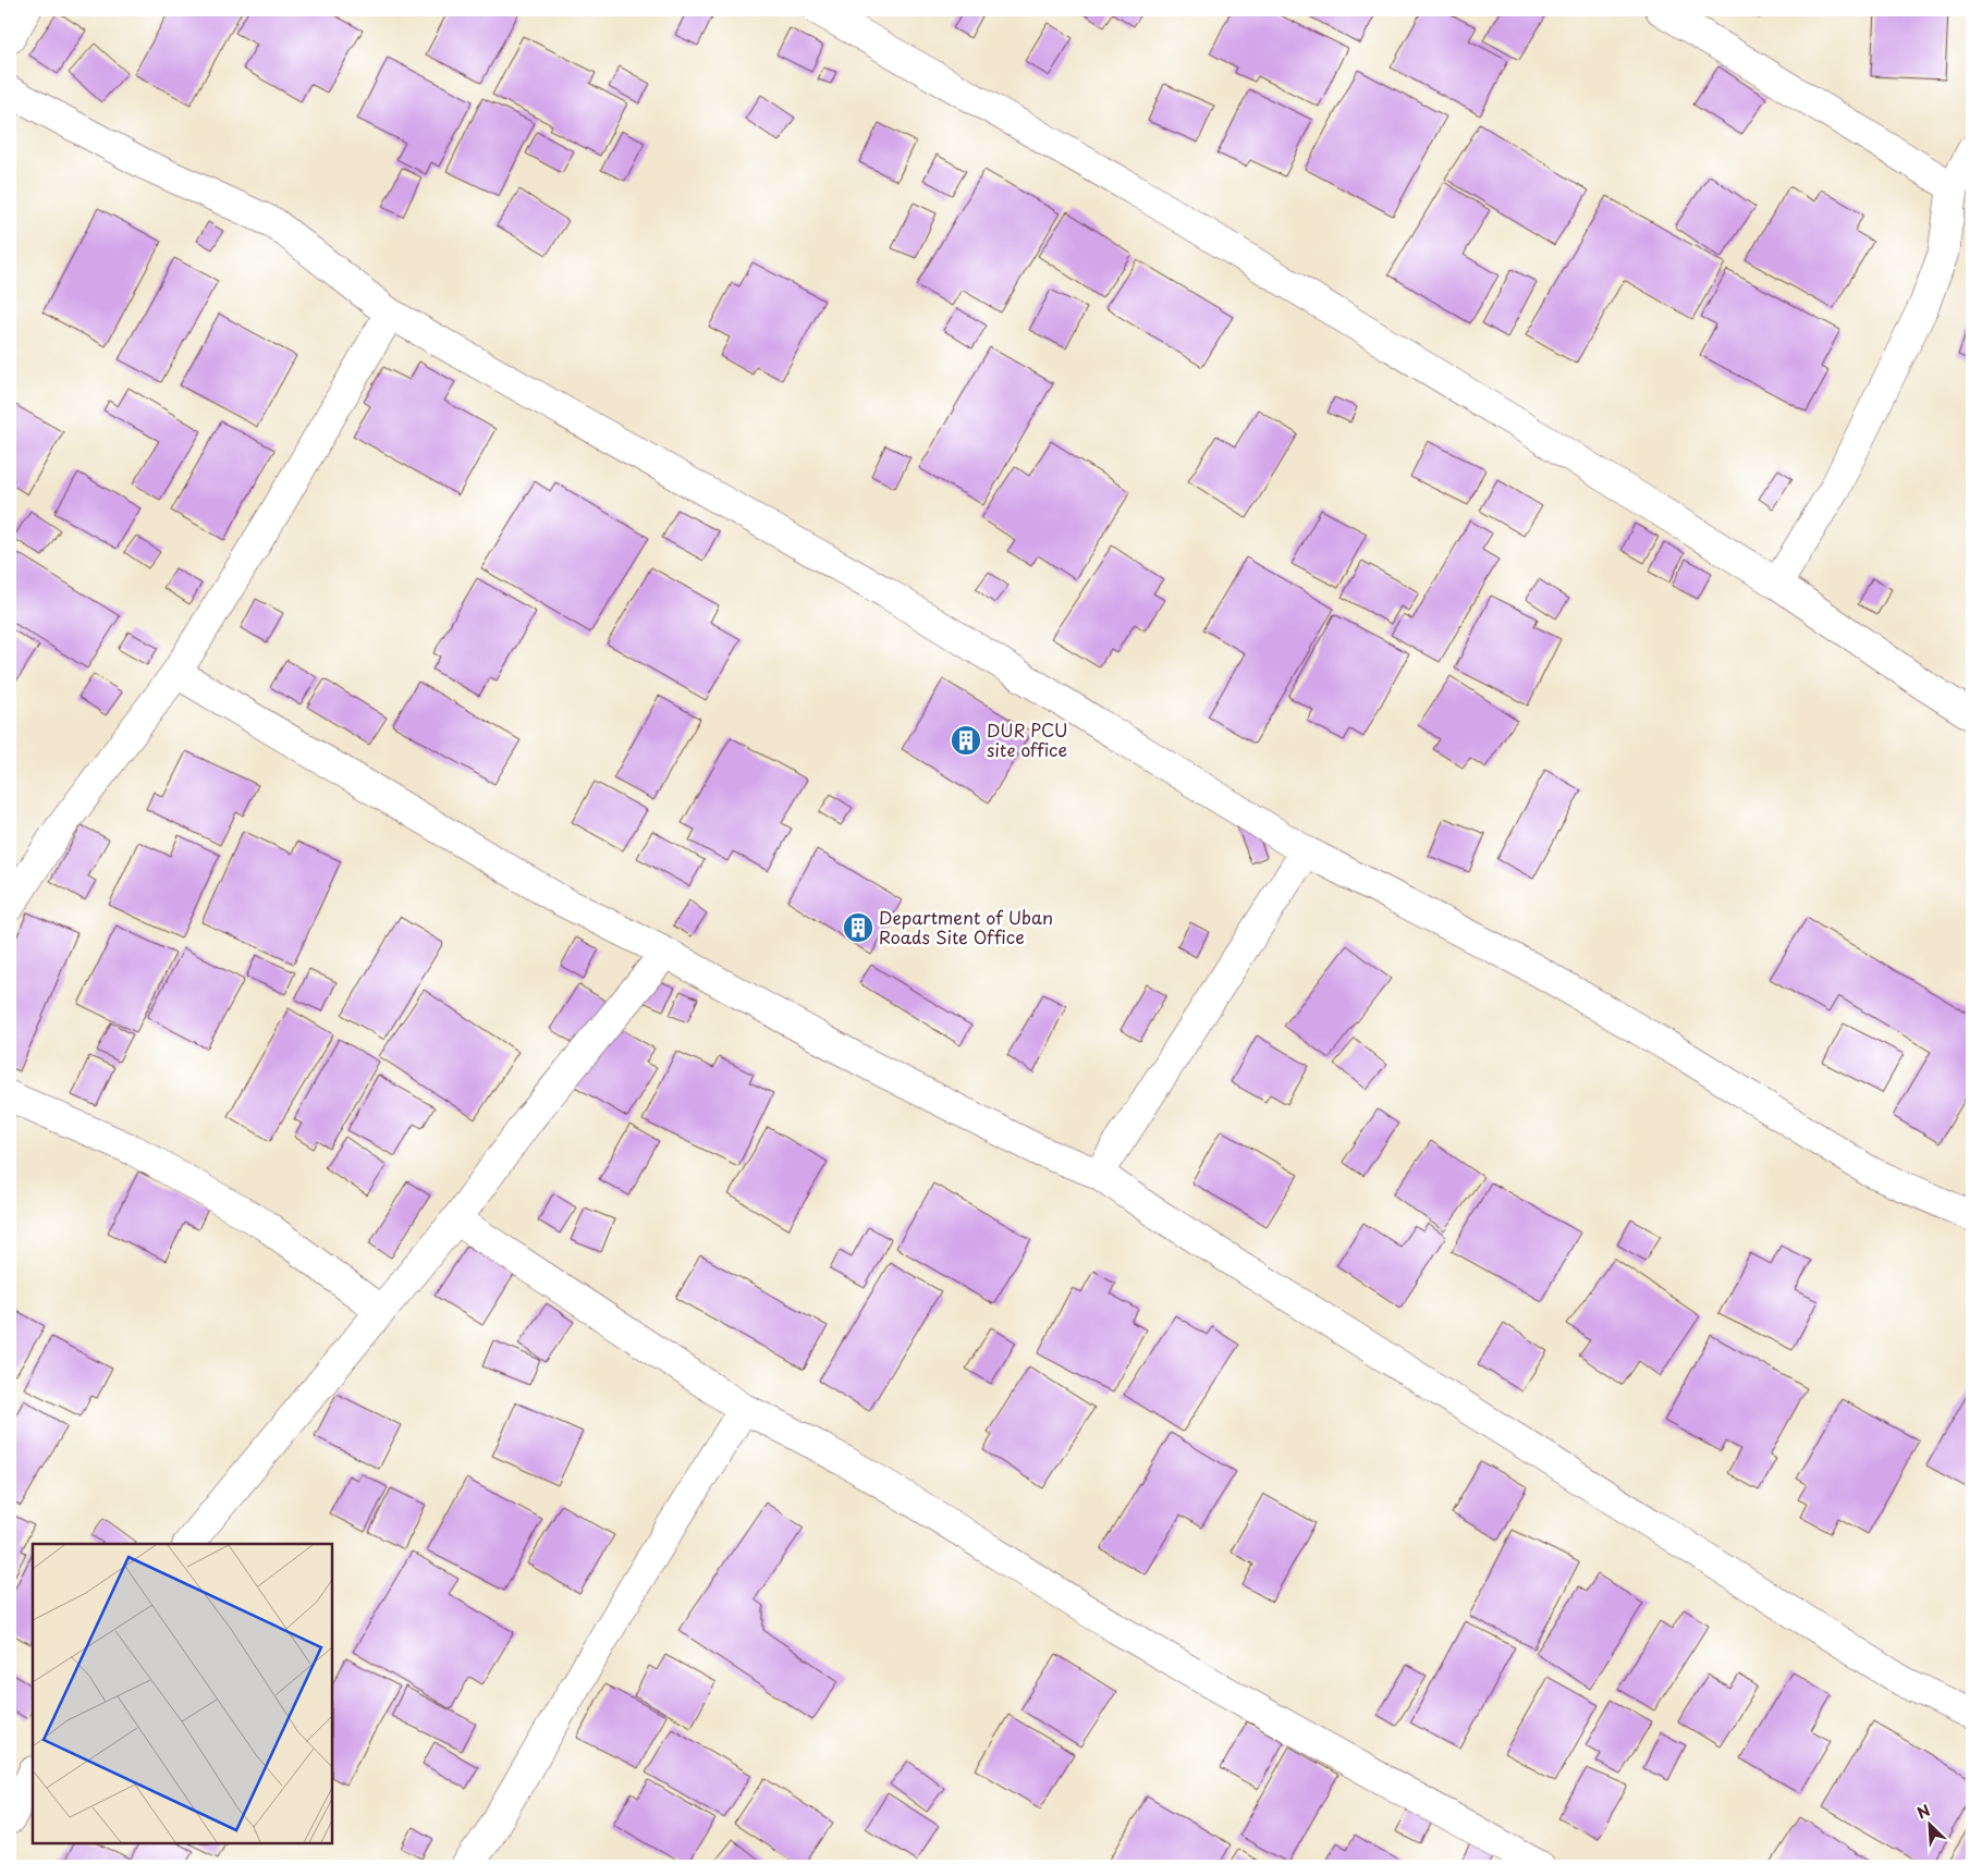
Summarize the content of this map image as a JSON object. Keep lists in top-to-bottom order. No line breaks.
{"places":{"building":["DUR PCU site office","Department of Uban Roads Site Office"]},"north":"top left"}
